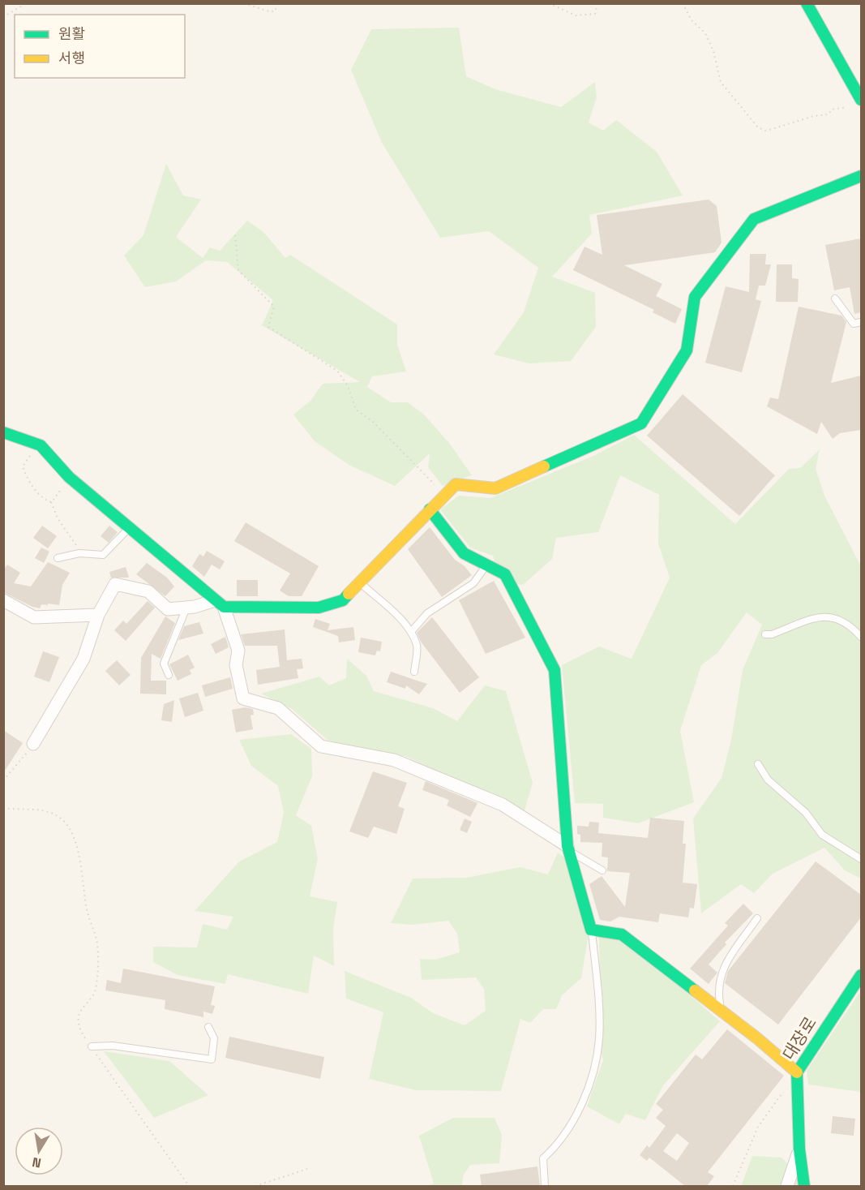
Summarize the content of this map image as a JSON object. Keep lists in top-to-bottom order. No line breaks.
{"streets":{"street":["대장로"]},"legend":["원활","서행"],"north":"bottom"}
